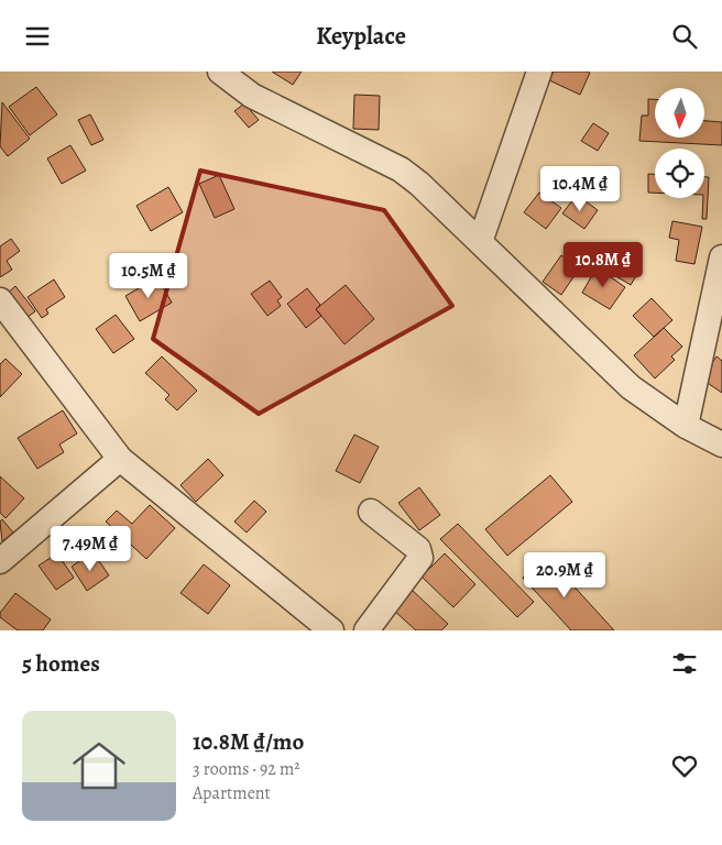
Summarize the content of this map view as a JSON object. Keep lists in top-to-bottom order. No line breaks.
{"north":"bottom","page":{"header":"Keyplace","price":["10.4M ₫","10.8M ₫","10.5M ₫","7.49M ₫","20.9M ₫"],"heading":"5 homes","list":[{"name":"10.8M ₫/mo","note":"3 rooms · 92 m² · Apartment"}]}}
